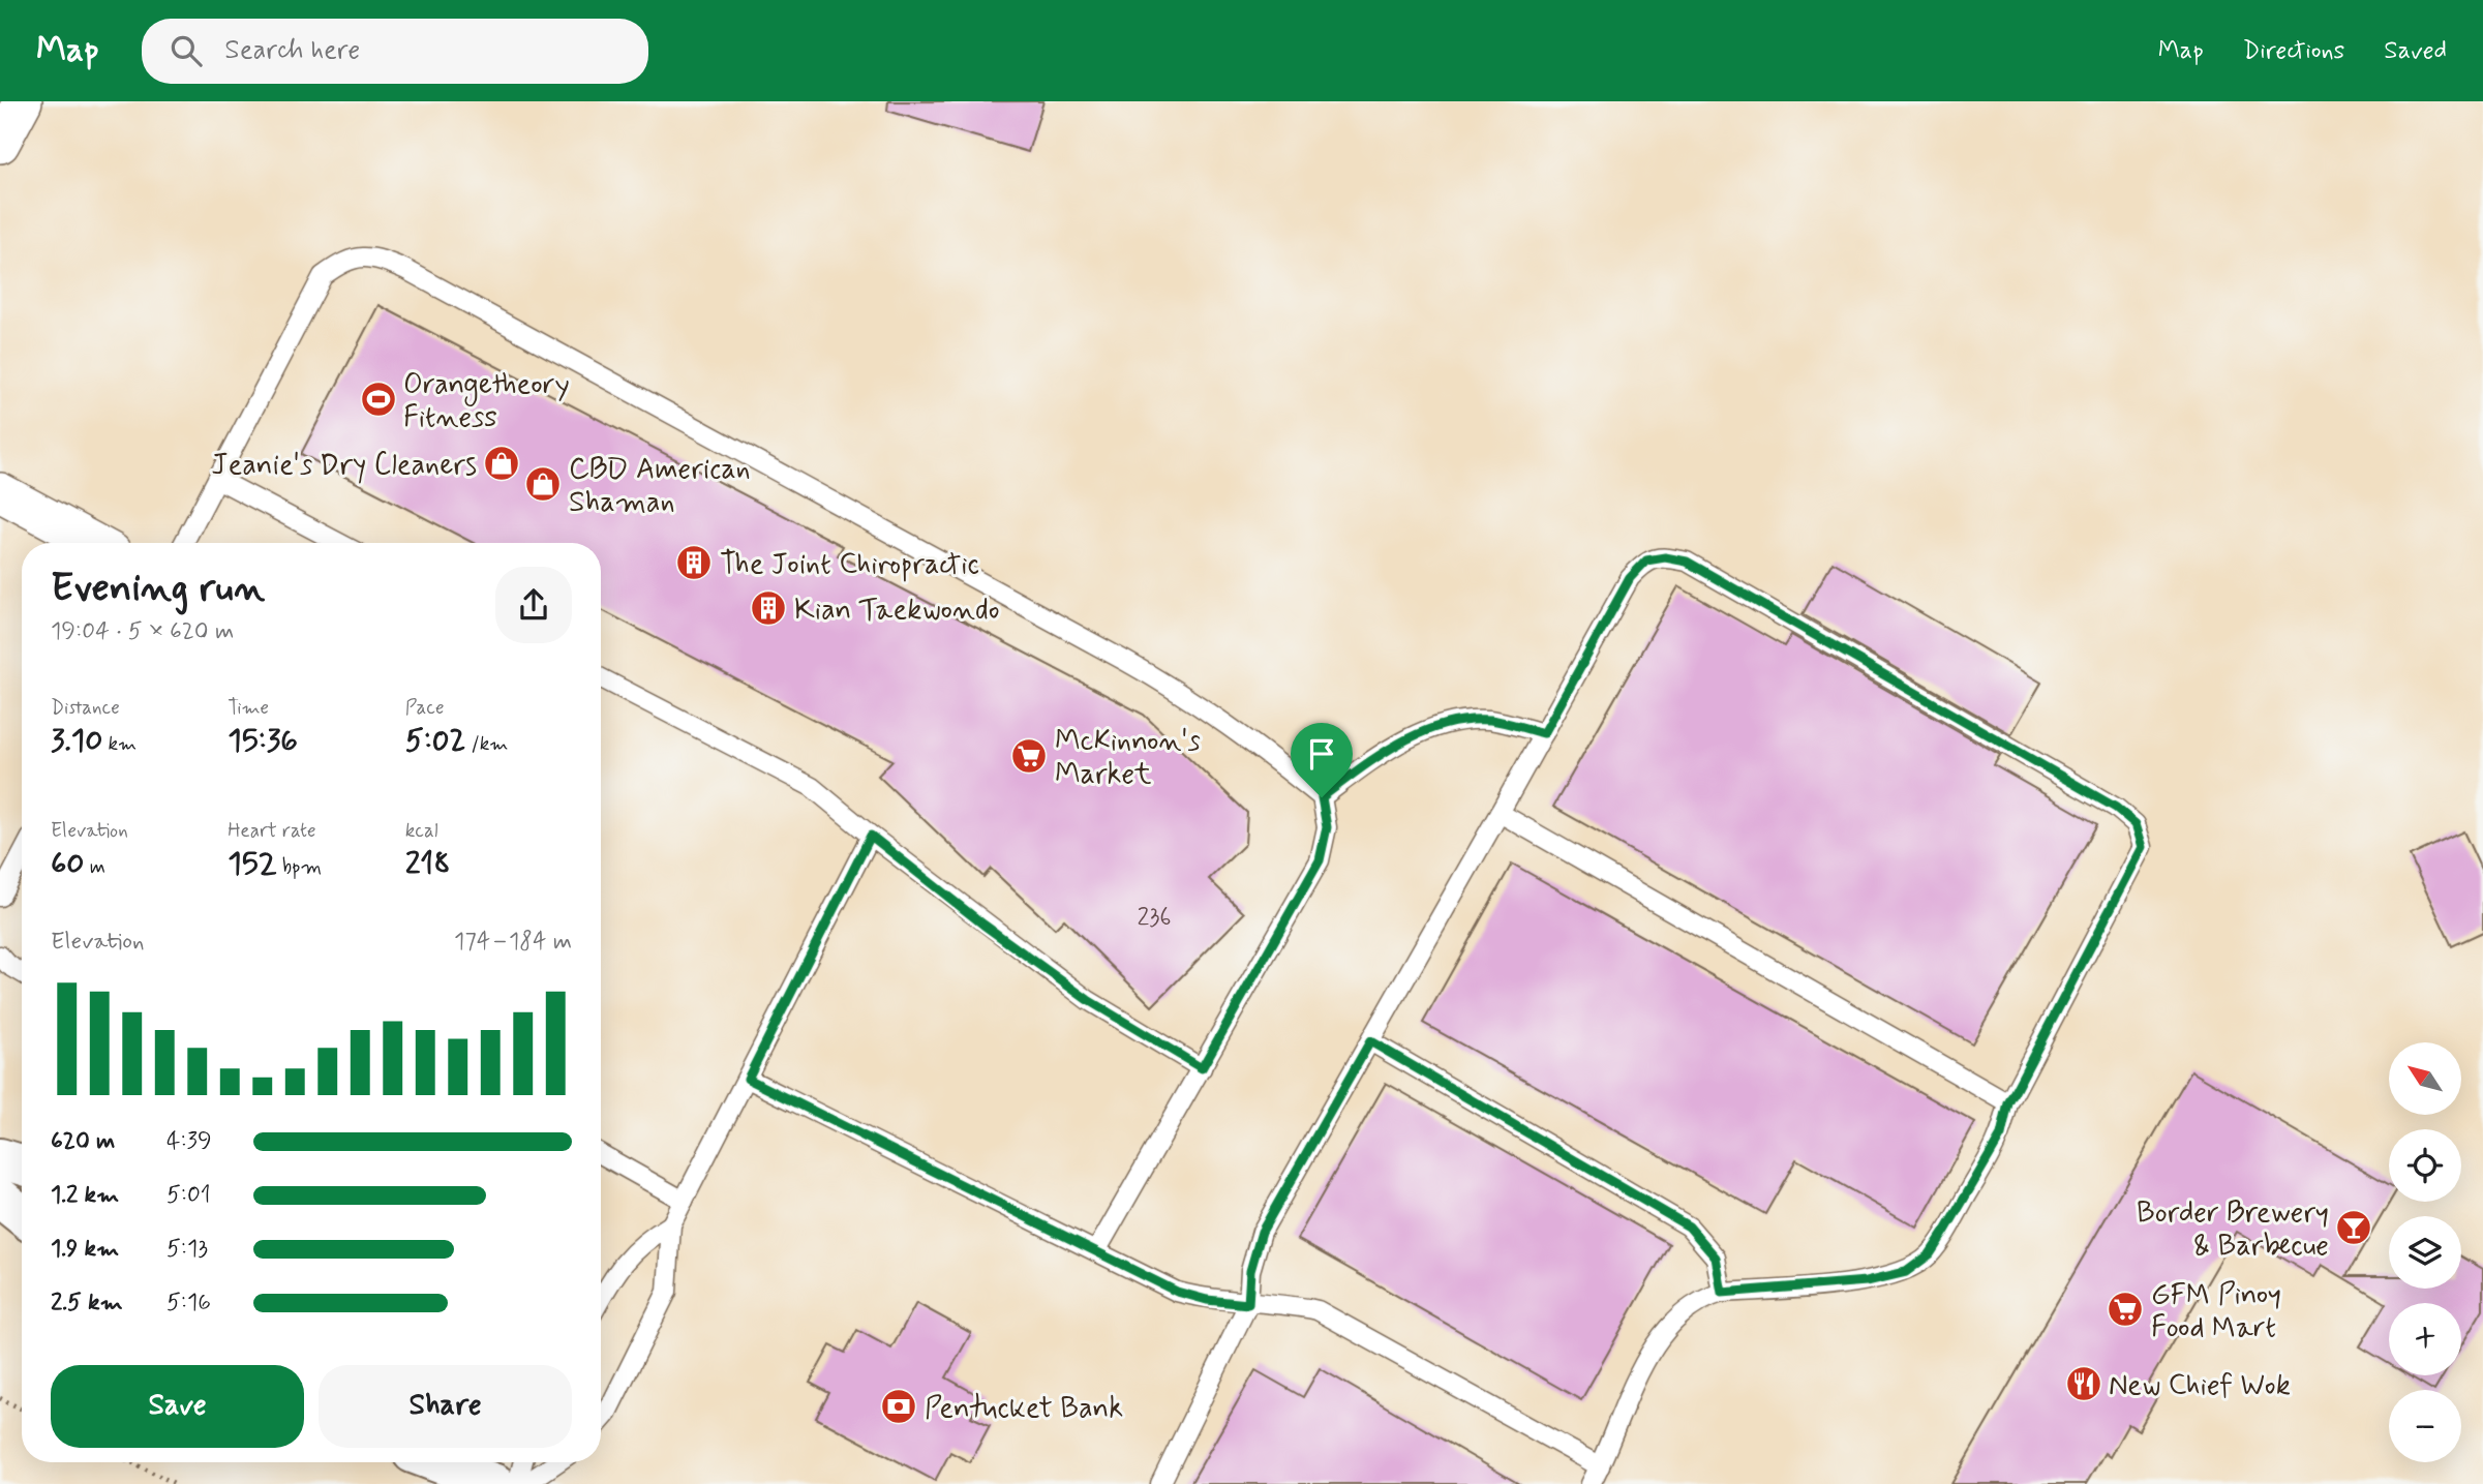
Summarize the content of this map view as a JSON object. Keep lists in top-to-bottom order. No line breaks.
{"places":{"sports":["Orangetheory Fitness"],"shop":["Jeanie's Dry Cleaners","CBD American Shaman"],"building":["The Joint Chiropractic","Kian Taekwondo"],"supermarket":["McKinnon's Market","GFM Pinoy Food Mart"],"bar":["Border Brewery & Barbecue"],"restaurant":["New Chief Wok"],"bank":["Pentucket Bank"]},"house_numbers":["236"],"north":"top left","page":{"header":"Map","search":"Search here","nav":["Map","Directions","Saved"],"heading":["Evening run","19:04 · 5 × 620 m"],"stats":[["Distance","3.10 km"],["Time","15:36"],["Pace","5:02 /km"],["Elevation","60 m"],["Heart rate","152 bpm"],["kcal","218"]],"chart":["Elevation","174–184 m"],"map_buttons":["+","−"],"list":[{"name":"620 m","note":"4:39"},{"name":"1.2 km","note":"5:01"},{"name":"1.9 km","note":"5:13"},{"name":"2.5 km","note":"5:16"}],"buttons":["Save","Share"]}}
